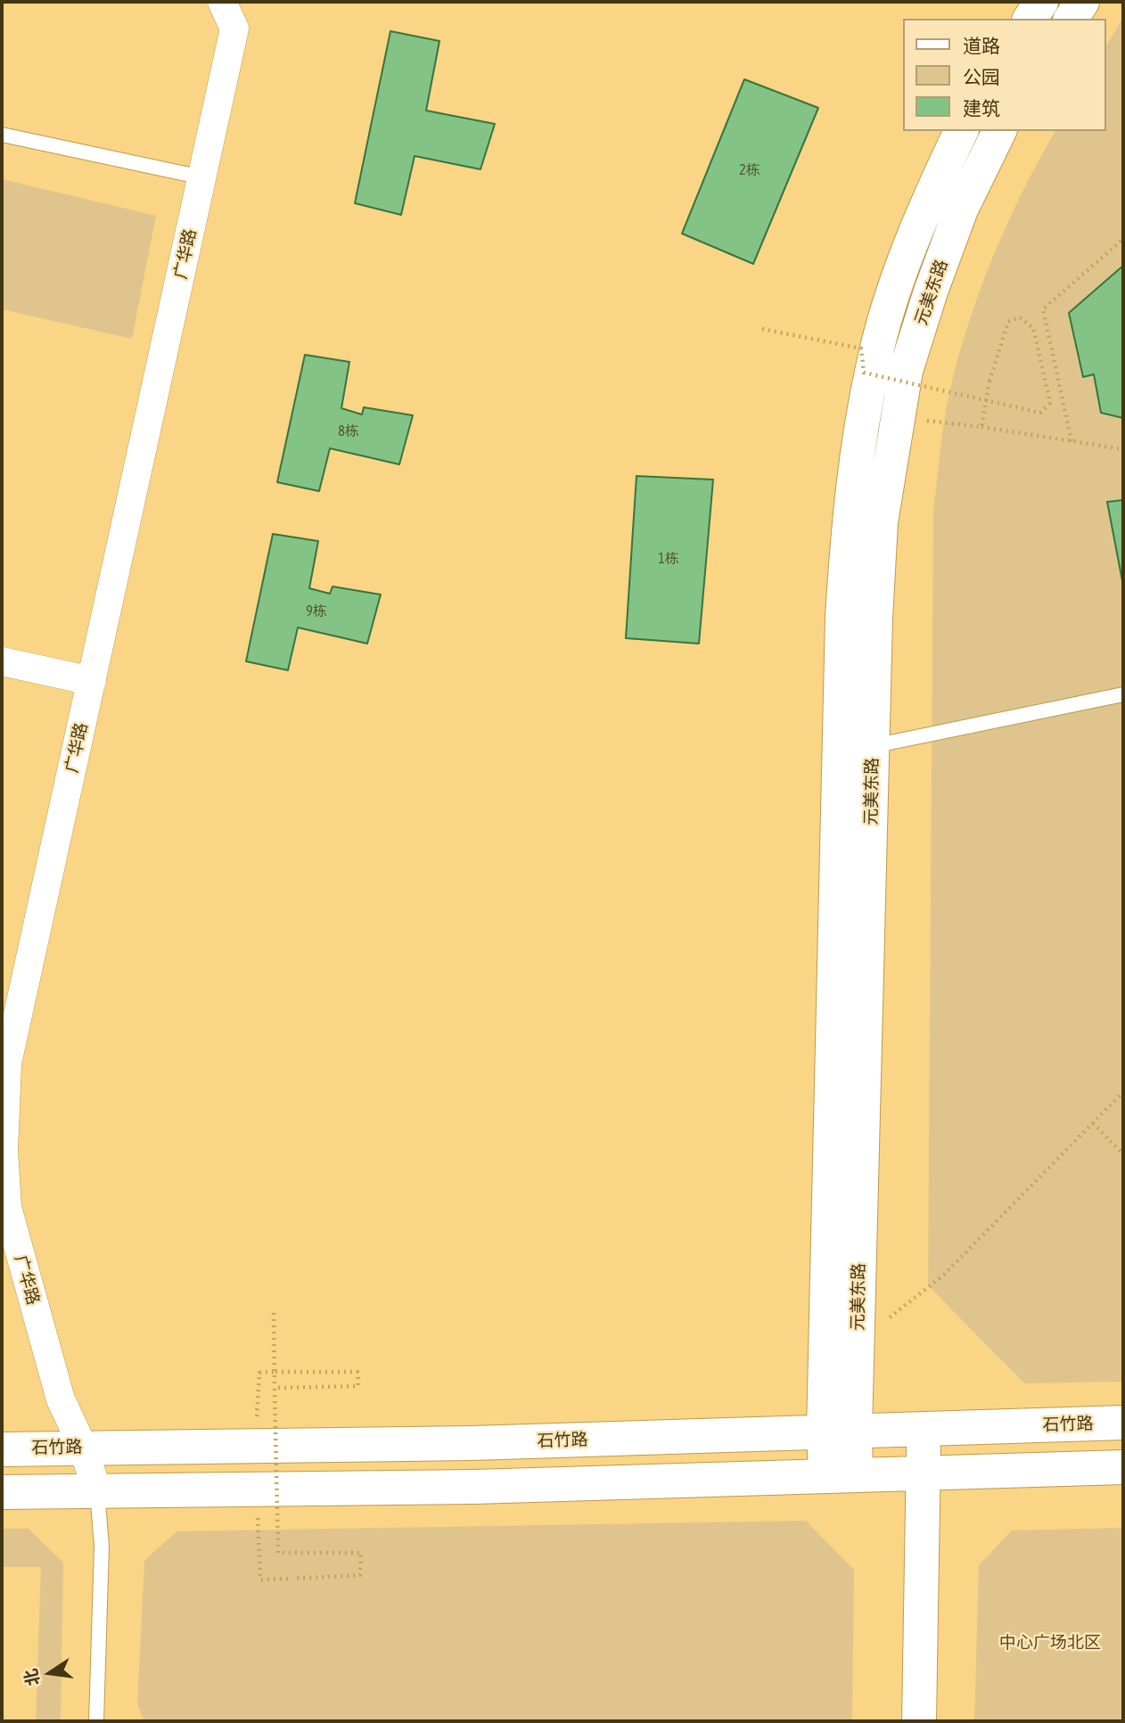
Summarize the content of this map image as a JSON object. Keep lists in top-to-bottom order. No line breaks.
{"streets":{"street":["广华路","元美东路","石竹路"]},"crossings":[["广华路","石竹路"],["元美东路","石竹路"]],"parks":["中心广场北区"],"house_numbers":["2栋","8栋","1栋","9栋"],"legend":["道路","公园","建筑"],"north":"left"}
